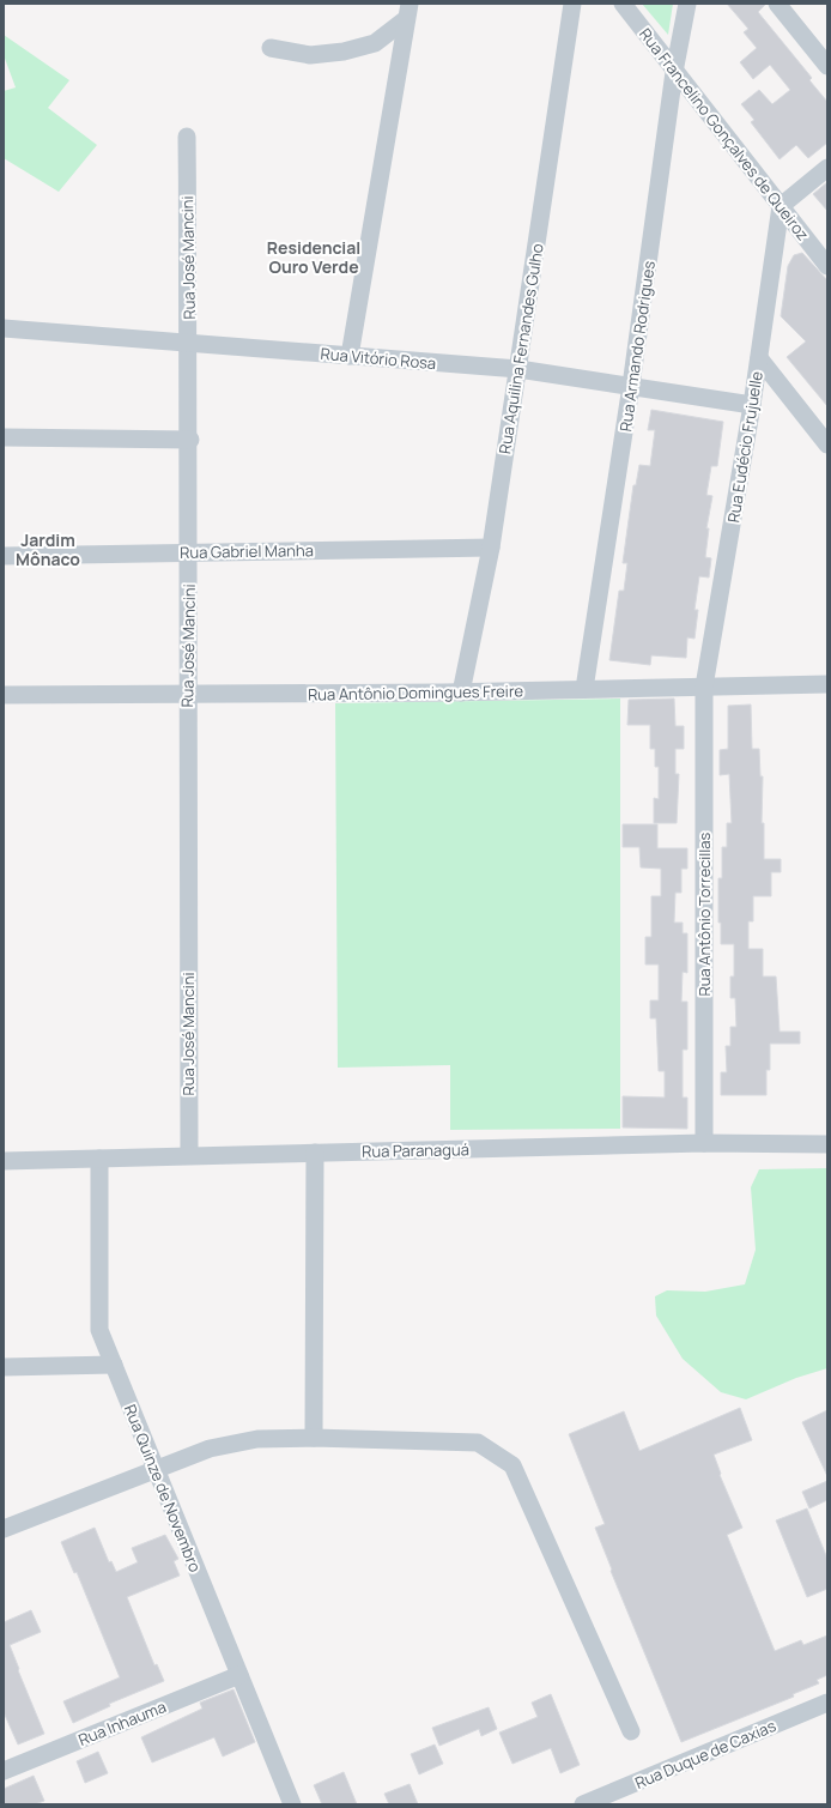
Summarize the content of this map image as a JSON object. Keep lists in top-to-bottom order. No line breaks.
{"streets":{"street":["Rua Francelino Gonçalves de Queiroz","Rua José Mancini","Rua Armando Rodrigues","Rua Aquilina Fernandes Gulho","Rua Vitório Rosa","Rua Eudécio Frujuelle","Rua Gabriel Manha","Rua Antônio Domingues Freire","Rua Antônio Torrecillas","Rua Paranaguá","Rua Quinze de Novembro","Rua Inhauma","Rua Duque de Caxias"]},"crossings":[["Rua Francelino Gonçalves de Queiroz","Rua Armando Rodrigues"],["Rua Francelino Gonçalves de Queiroz","Rua Eudécio Frujuelle"],["Rua José Mancini","Rua Vitório Rosa"],["Rua José Mancini","Rua Gabriel Manha"],["Rua José Mancini","Rua Antônio Domingues Freire"],["Rua José Mancini","Rua Paranaguá"],["Rua Armando Rodrigues","Rua Vitório Rosa"],["Rua Armando Rodrigues","Rua Antônio Domingues Freire"],["Rua Aquilina Fernandes Gulho","Rua Vitório Rosa"],["Rua Aquilina Fernandes Gulho","Rua Gabriel Manha"],["Rua Aquilina Fernandes Gulho","Rua Antônio Domingues Freire"],["Rua Vitório Rosa","Rua Eudécio Frujuelle"],["Rua Eudécio Frujuelle","Rua Antônio Domingues Freire"],["Rua Eudécio Frujuelle","Rua Antônio Torrecillas"],["Rua Antônio Domingues Freire","Rua Antônio Torrecillas"],["Rua Antônio Torrecillas","Rua Paranaguá"],["Rua Paranaguá","Rua Quinze de Novembro"],["Rua Quinze de Novembro","Rua Inhauma"]],"districts":["Residencial Ouro Verde","Jardim Mônaco"]}
